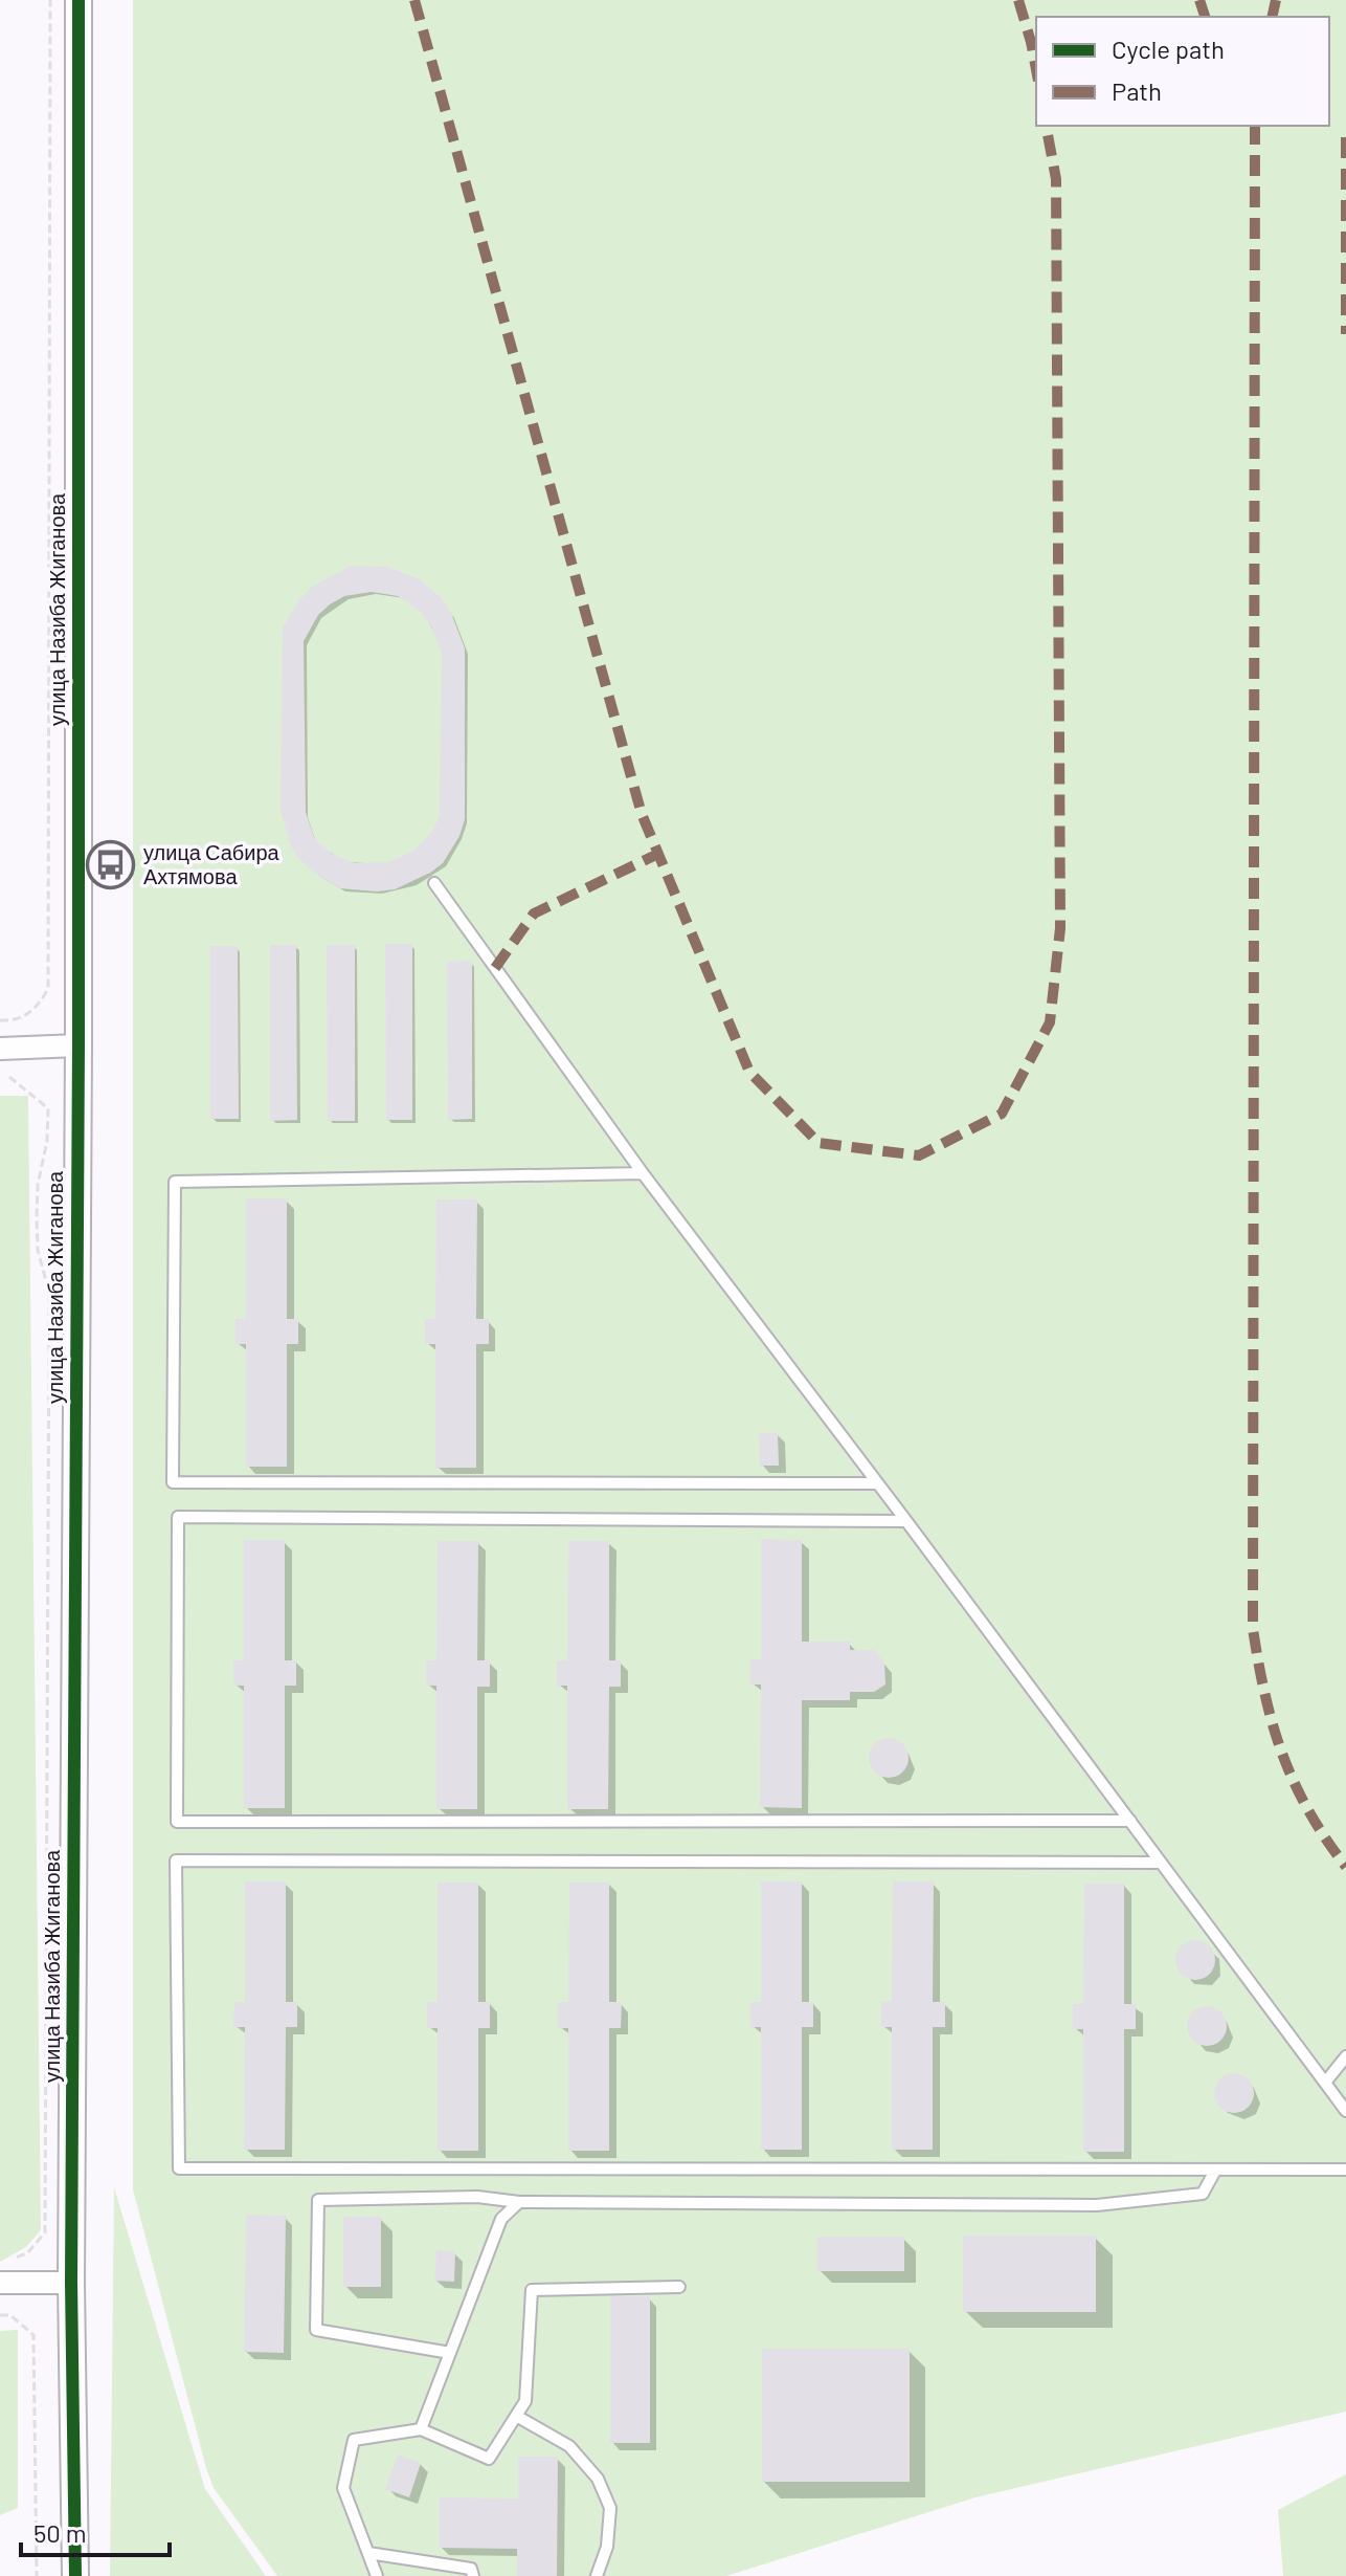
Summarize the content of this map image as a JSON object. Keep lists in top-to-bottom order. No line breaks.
{"streets":{"street":["улица Назиба Жиганова"]},"places":{"bus stop":["улица Сабира Ахтямова"]},"legend":["Cycle path","Path"],"scale_bar":"50 m"}
